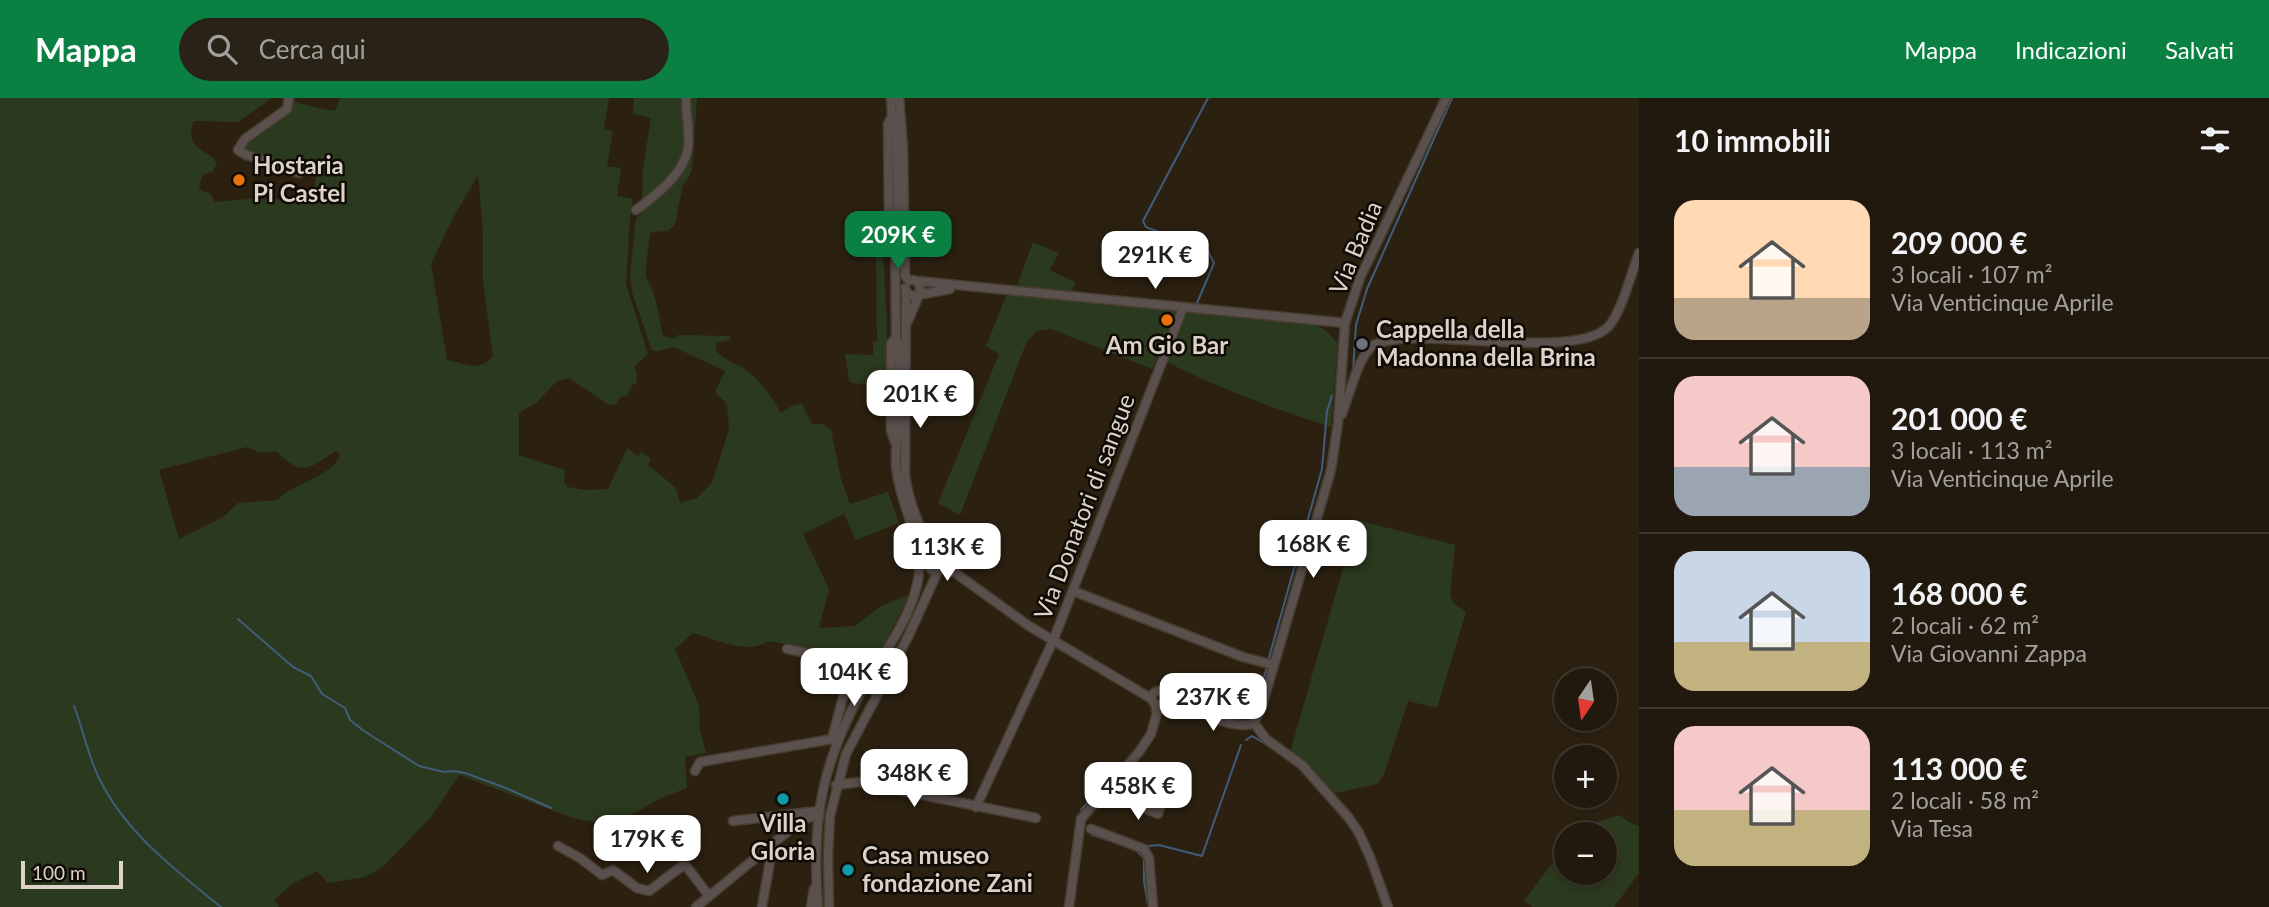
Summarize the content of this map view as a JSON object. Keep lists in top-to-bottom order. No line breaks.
{"streets":{"street":["Via Badia","Via Donatori di sangue"]},"places":["Hostaria Pi Castel","Am Gio Bar","Cappella della Madonna della Brina","Villa Gloria","Casa museo fondazione Zani"],"scale_bar":"100 m","north":"bottom","page":{"header":"Mappa","search":"Cerca qui","nav":["Mappa","Indicazioni","Salvati"],"heading":"10 immobili","list":[{"name":"209 000 €","note":"3 locali · 107 m² · Via Venticinque Aprile"},{"name":"201 000 €","note":"3 locali · 113 m² · Via Venticinque Aprile"},{"name":"168 000 €","note":"2 locali · 62 m² · Via Giovanni Zappa"},{"name":"113 000 €","note":"2 locali · 58 m² · Via Tesa"}],"price":["209K €","291K €","201K €","168K €","113K €","104K €","237K €","348K €","458K €","179K €"],"map_buttons":["+","−"],"scale":"100 m"}}
